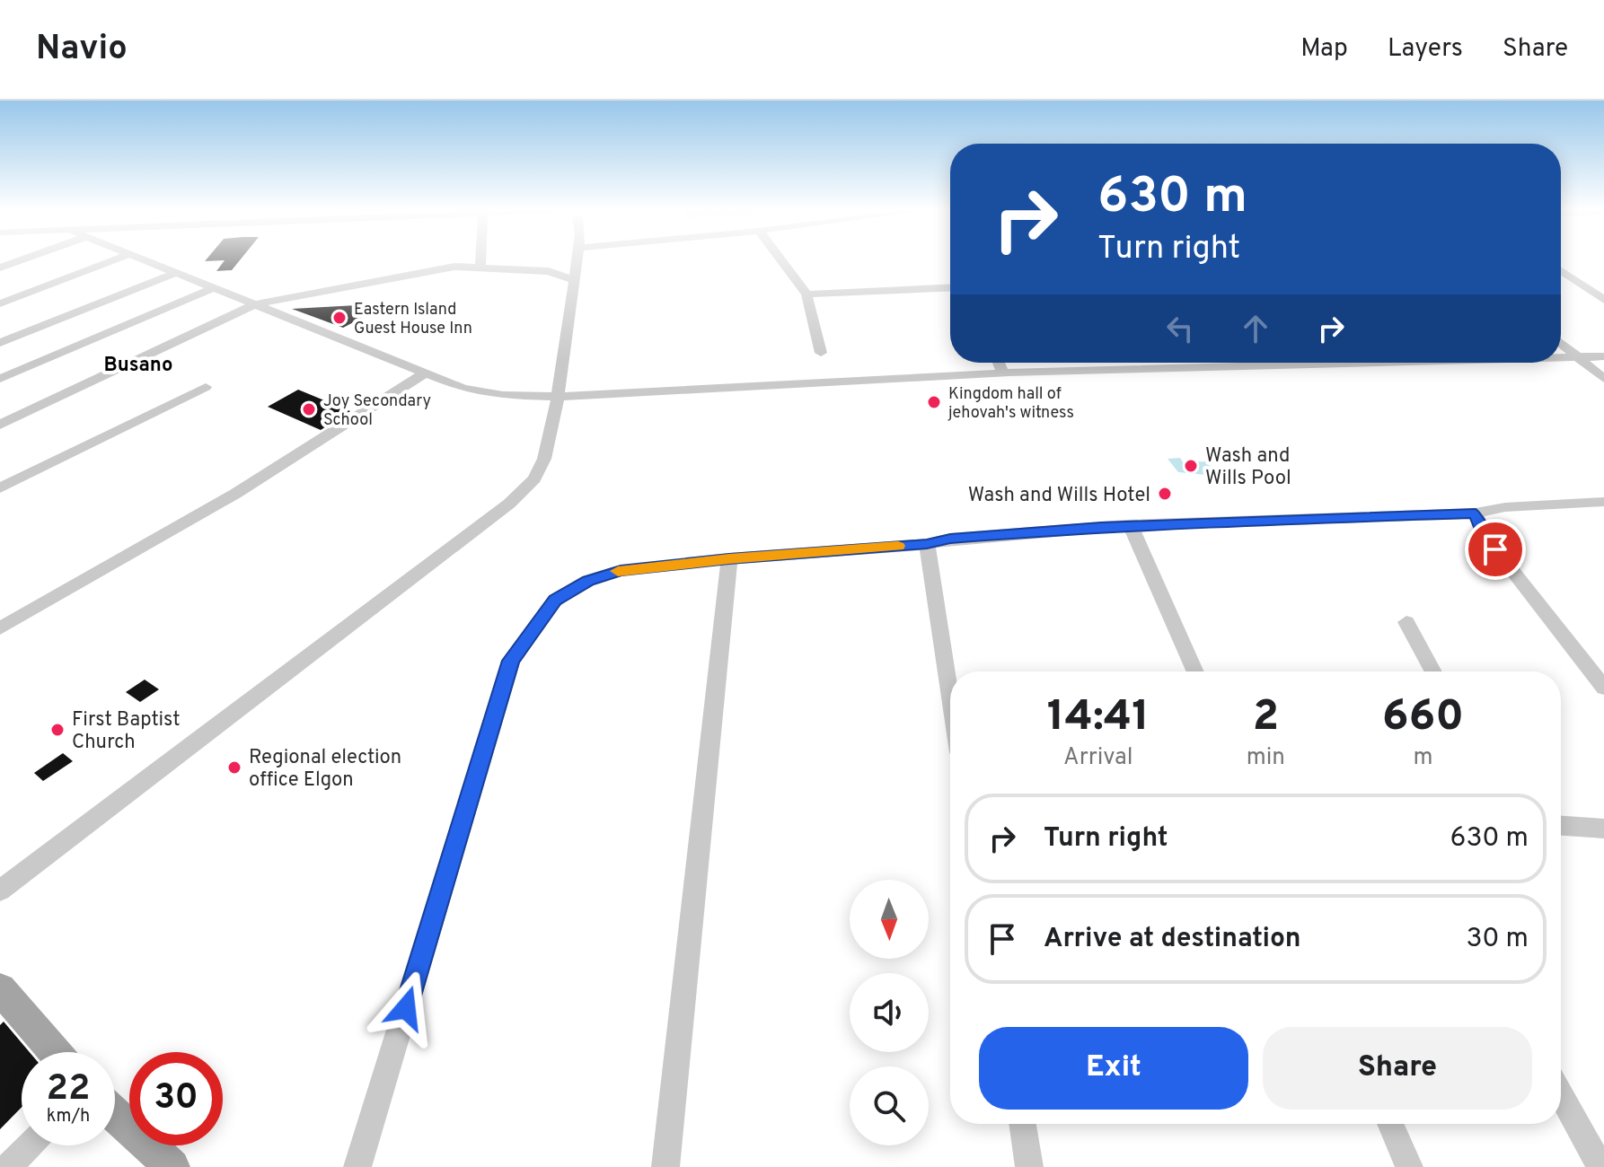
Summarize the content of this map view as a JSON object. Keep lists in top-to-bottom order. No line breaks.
{"districts":["Busano"],"places":["Eastern Island Guest House Inn","Kingdom hall of jehovah's witness","Joy Secondary School","Wash and Wills Pool","Wash and Wills Hotel","First Baptist Church","Regional election office Elgon"],"north":"bottom","page":{"header":"Navio","nav":["Map","Layers","Share"],"turn":["630 m","Turn right"],"eta":["14:41","Arrival","2","min","660","m"],"list":[{"name":"Turn right","value":"630 m"},{"name":"Arrive at destination","value":"30 m"}],"buttons":["Exit","Share"],"speed":"22 km/h","limit":"30"}}
